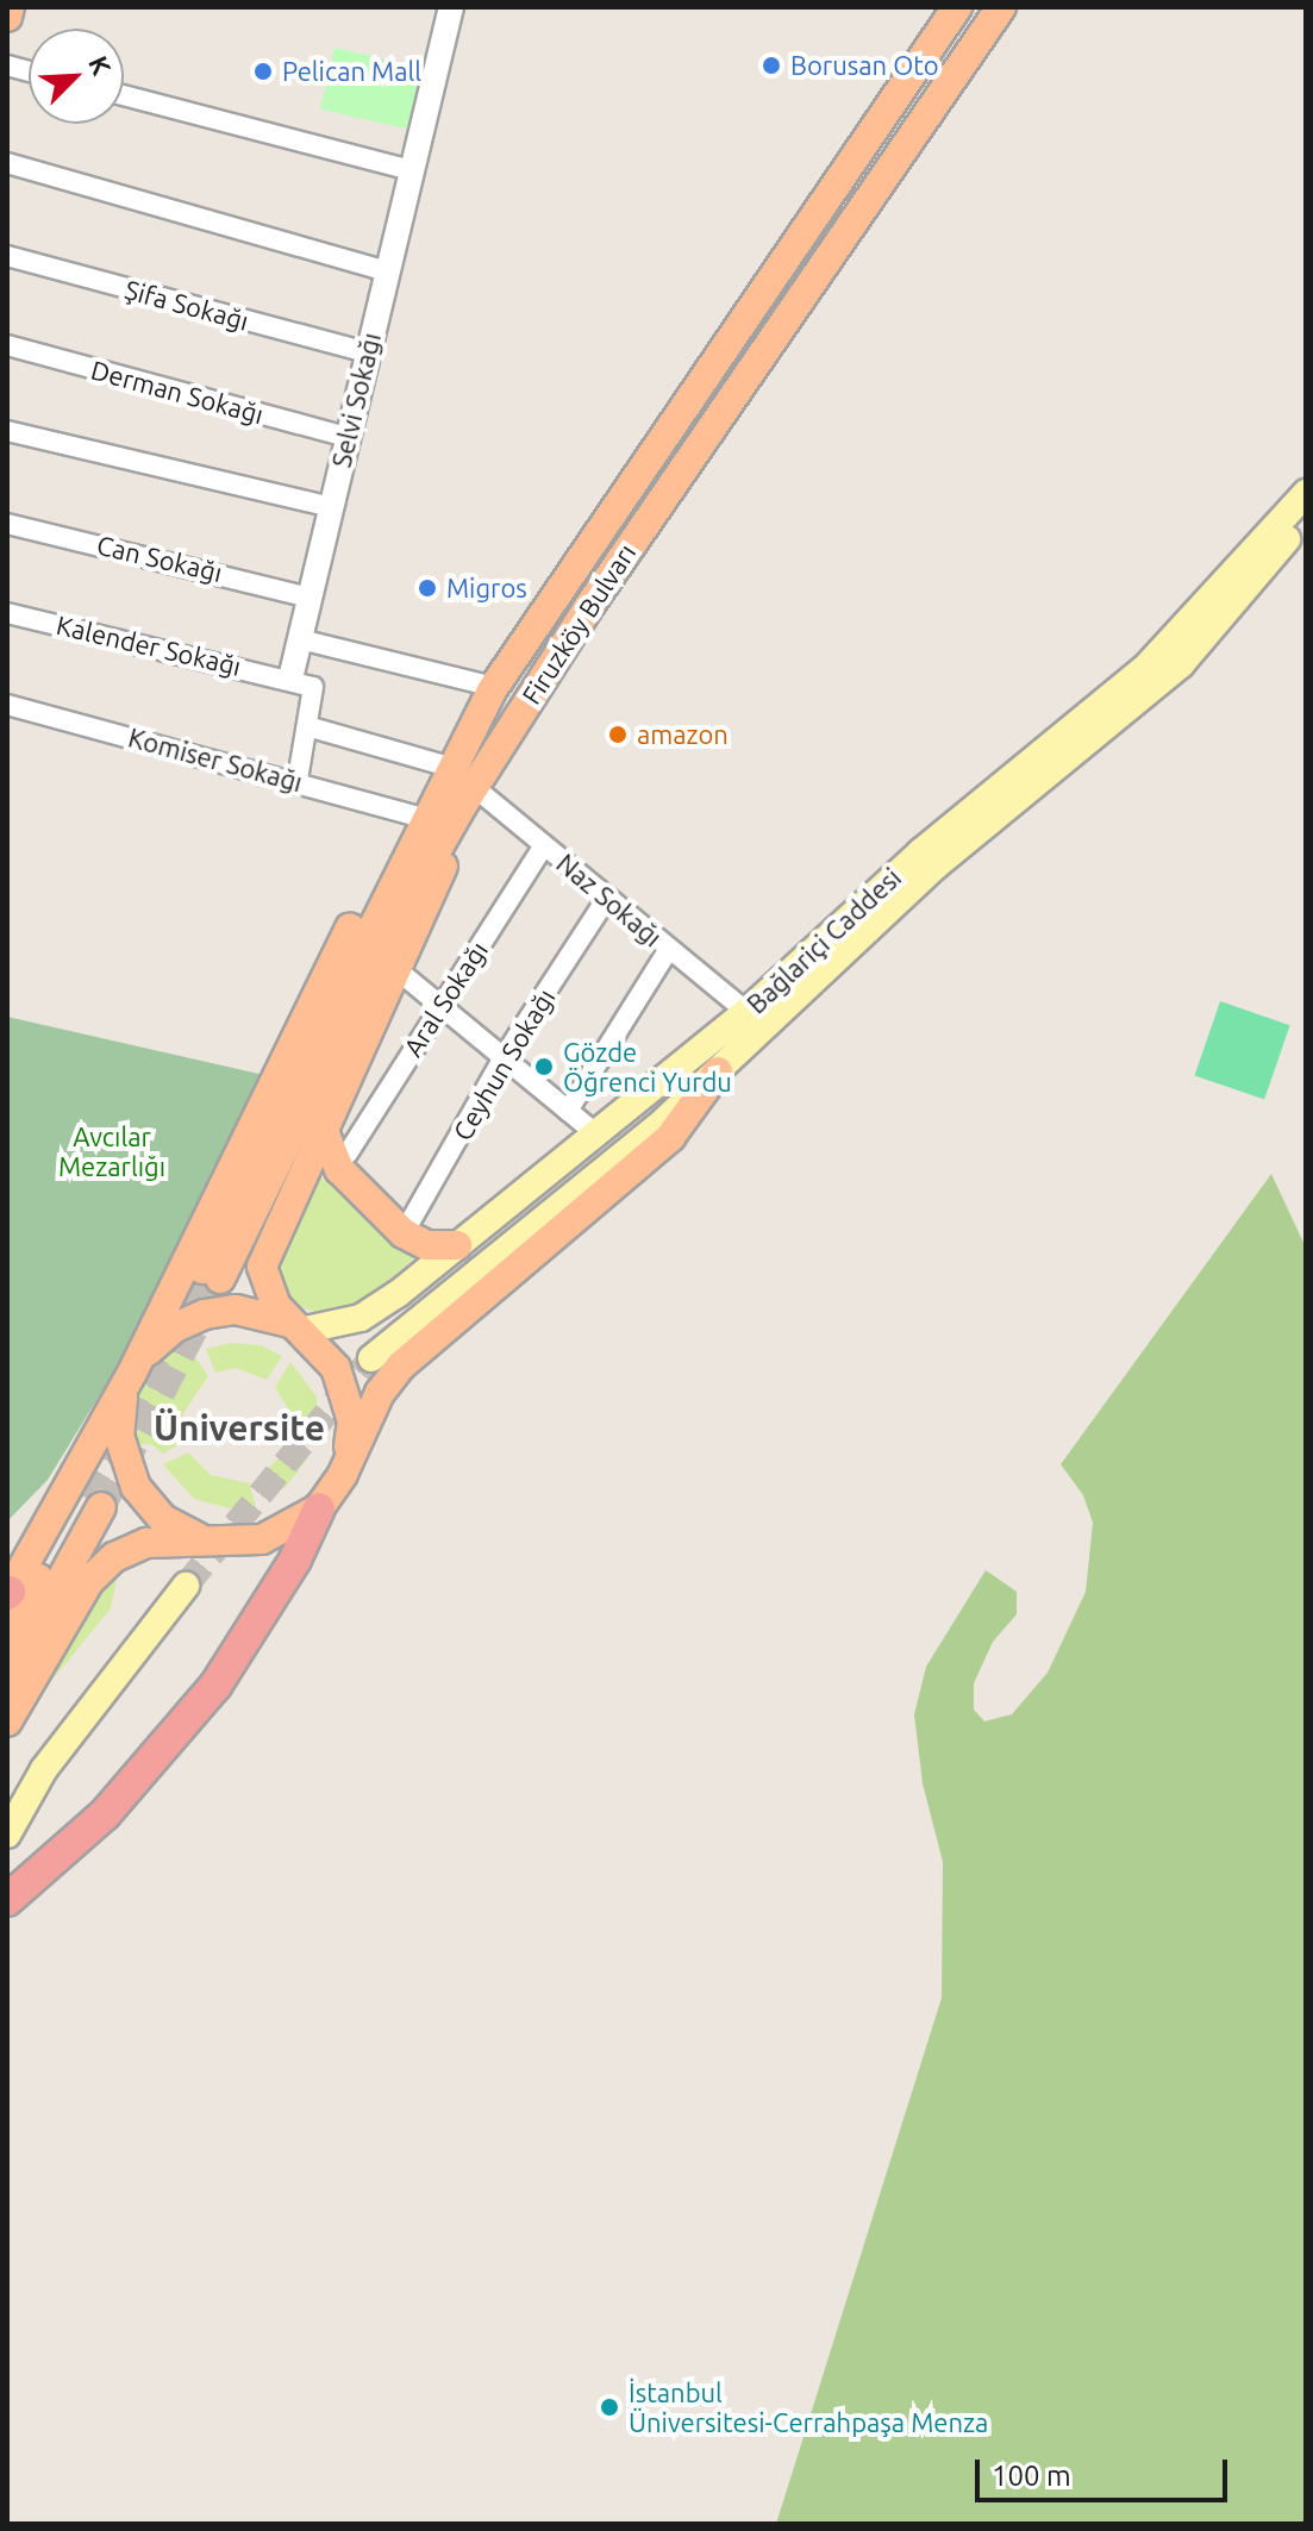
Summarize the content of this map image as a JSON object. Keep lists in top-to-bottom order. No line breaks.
{"streets":{"main road":["Firuzköy Bulvarı","Bağlariçi Caddesi"],"street":["Şifa Sokağı","Derman Sokağı","Selvi Sokağı","Can Sokağı","Kalender Sokağı","Komiser Sokağı","Naz Sokağı","Aral Sokağı","Ceyhun Sokağı"]},"crossings":[["Şifa Sokağı","Selvi Sokağı"],["Derman Sokağı","Selvi Sokağı"],["Selvi Sokağı","Can Sokağı"],["Selvi Sokağı","Kalender Sokağı"],["Firuzköy Bulvarı","Komiser Sokağı"],["Firuzköy Bulvarı","Naz Sokağı"],["Naz Sokağı","Bağlariçi Caddesi"],["Naz Sokağı","Aral Sokağı"],["Naz Sokağı","Ceyhun Sokağı"]],"districts":["Üniversite"],"parks":["Avcılar Mezarlığı"],"places":["Borusan Oto","Pelican Mall","Migros","amazon","Gözde Öğrenci Yurdu","İstanbul Üniversitesi-Cerrahpaşa Menza"],"scale_bar":"100 m","north":"top right"}
